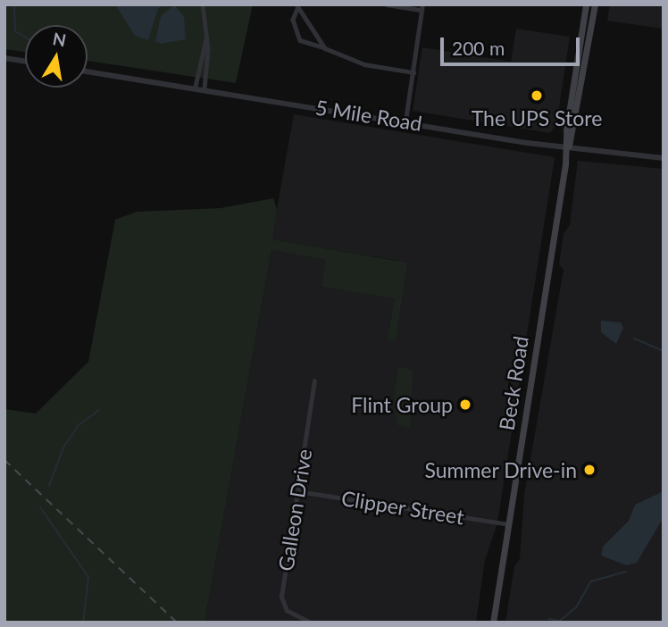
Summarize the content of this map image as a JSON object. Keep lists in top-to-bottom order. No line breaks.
{"streets":{"main road":["Beck Road"],"street":["5 Mile Road","Clipper Street","Galleon Drive"]},"crossings":[["5 Mile Road","Beck Road"],["Beck Road","Clipper Street"],["Clipper Street","Galleon Drive"]],"places":["The UPS Store","Flint Group","Summer Drive-in"],"scale_bar":"200 m","north":"top"}
